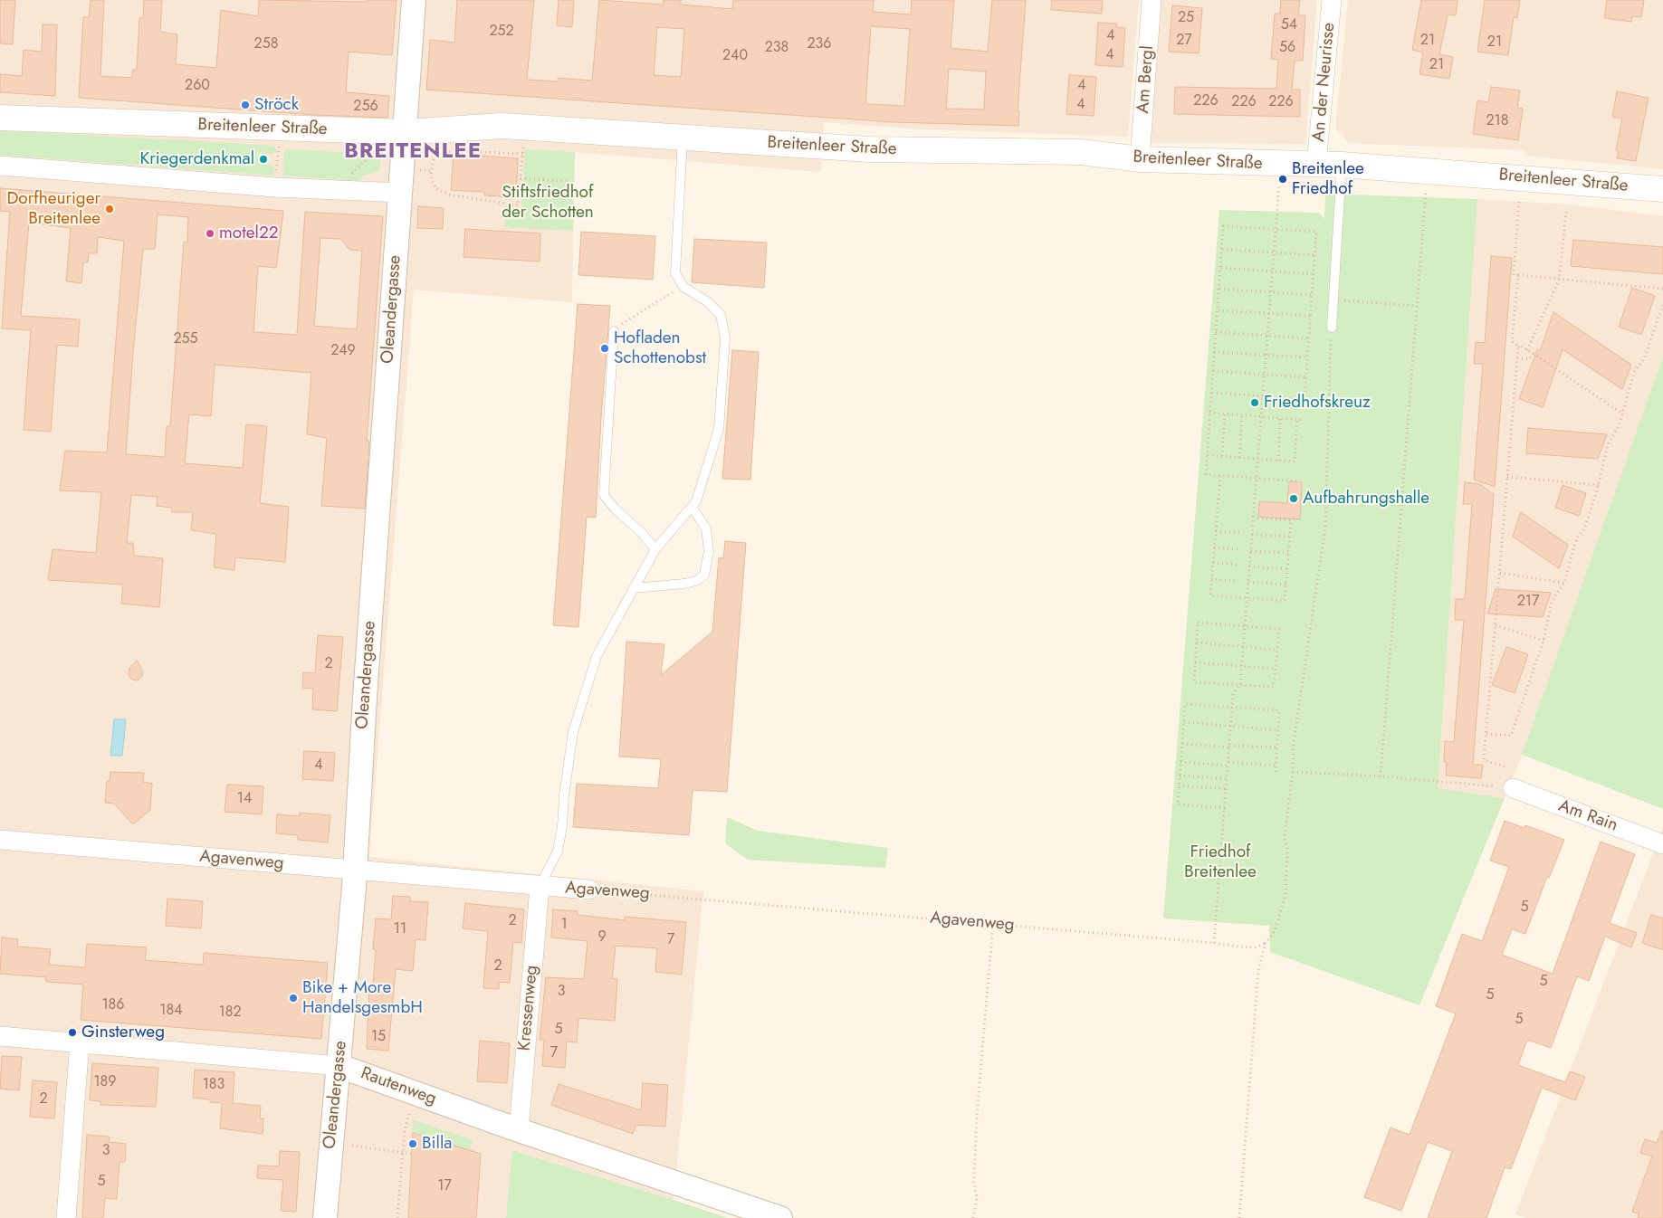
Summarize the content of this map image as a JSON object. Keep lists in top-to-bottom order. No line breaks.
{"streets":{"main road":["Breitenleer Straße"],"street":["Am Bergl","An der Neurisse","Oleandergasse","Am Rain","Agavenweg","Kressenweg","Rautenweg"]},"crossings":[["Am Bergl","Breitenleer Straße"],["An der Neurisse","Breitenleer Straße"],["Breitenleer Straße","Oleandergasse"],["Oleandergasse","Agavenweg"],["Oleandergasse","Rautenweg"],["Agavenweg","Kressenweg"],["Kressenweg","Rautenweg"]],"districts":["BREITENLEE"],"parks":["Stiftsfriedhof der Schotten","Friedhof Breitenlee"],"places":["Ströck","Kriegerdenkmal","Breitenlee Friedhof","Dorfheuriger Breitenlee","motel22","Hofladen Schottenobst","Friedhofskreuz","Aufbahrungshalle","Bike + More HandelsgesmbH","Ginsterweg","Billa"],"house_numbers":["25","54","252","4","27","21","21","258","236","238","56","4","240","21","260","4","226","226","226","4","256","218","255","249","217","2","4","14","5","2","1","11","9","7","2","5","3","5","186","184","182","5","5","15","7","189","183","2","3","5","17"]}
